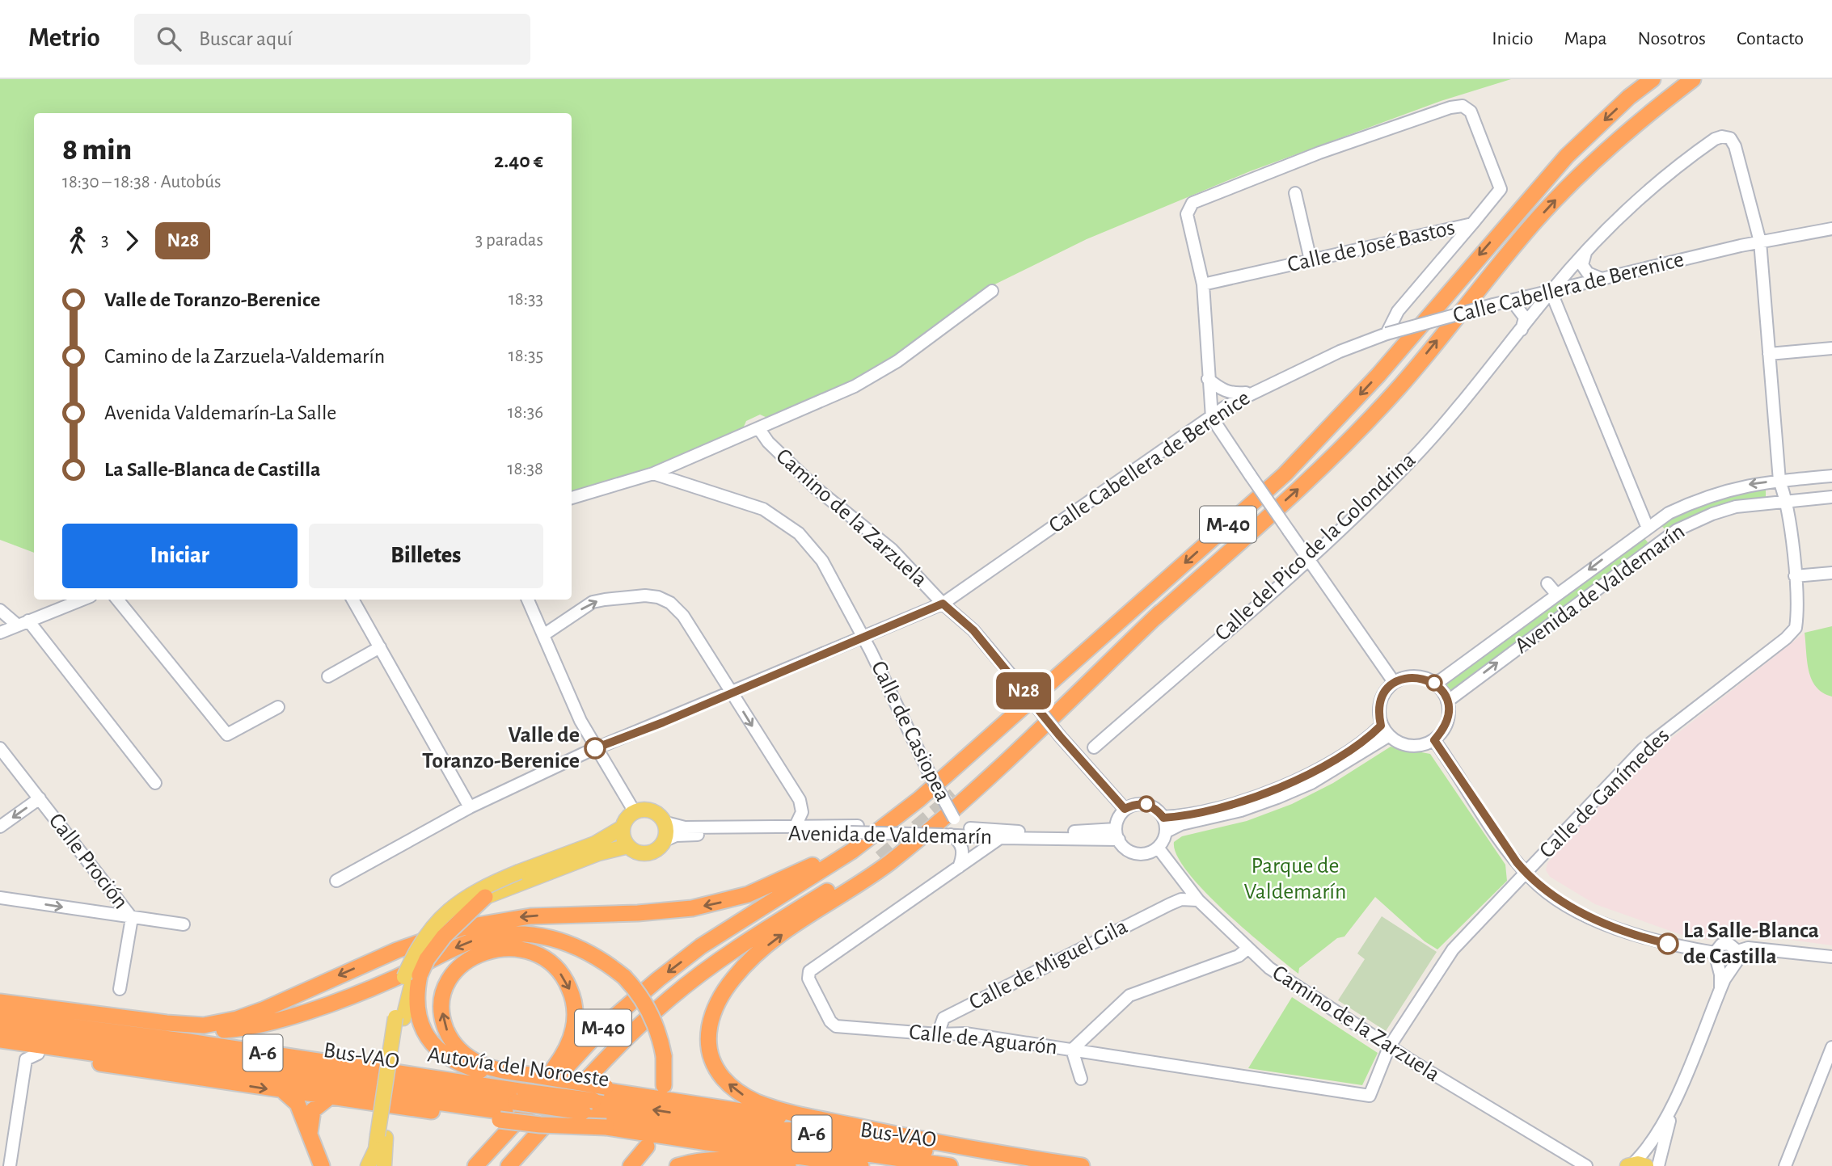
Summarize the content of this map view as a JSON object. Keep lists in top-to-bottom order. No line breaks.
{"streets":{"highway":["M-40","A-6","Bus-VAO","Autovía del Noroeste"],"street":["Calle de José Bastos","Calle Cabellera de Berenice","Camino de la Zarzuela","Calle del Pico de la Golondrina","Avenida de Valdemarín","Calle de Casiopea","Calle de Ganímedes","Calle Proción","Calle de Miguel Gila","Calle de Aguarón"]},"crossings":[["Calle Cabellera de Berenice","Camino de la Zarzuela"],["Calle Cabellera de Berenice","Calle del Pico de la Golondrina"],["Calle Cabellera de Berenice","Calle de Casiopea"],["Calle Cabellera de Berenice","Calle de Ganímedes"],["Camino de la Zarzuela","Avenida de Valdemarín"],["Camino de la Zarzuela","Calle de Ganímedes"],["Camino de la Zarzuela","Calle de Miguel Gila"],["Camino de la Zarzuela","Calle de Aguarón"],["Calle del Pico de la Golondrina","Calle de Ganímedes"],["Avenida de Valdemarín","Calle de Casiopea"],["Avenida de Valdemarín","Calle de Ganímedes"],["Calle de Casiopea","Calle de Aguarón"],["Calle de Ganímedes","Calle de Aguarón"],["Calle de Miguel Gila","Calle de Aguarón"],["Bus-VAO","Autovía del Noroeste"]],"parks":["Parque de Valdemarín"],"places":["Valle de Toranzo-Berenice","La Salle-Blanca de Castilla"],"lines":["bus line N28"],"page":{"header":"Metrio","search":"Buscar aquí","nav":["Inicio","Mapa","Nosotros","Contacto"],"on_map":"N28","heading":["8 min","18:30 – 18:38 · Autobús","2.40 €"],"legs":["3","N28","3 paradas"],"list":[{"name":"Valle de Toranzo-Berenice","value":"18:33"},{"name":"Camino de la Zarzuela-Valdemarín","value":"18:35"},{"name":"Avenida Valdemarín-La Salle","value":"18:36"},{"name":"La Salle-Blanca de Castilla","value":"18:38"}],"buttons":["Iniciar","Billetes"]}}
